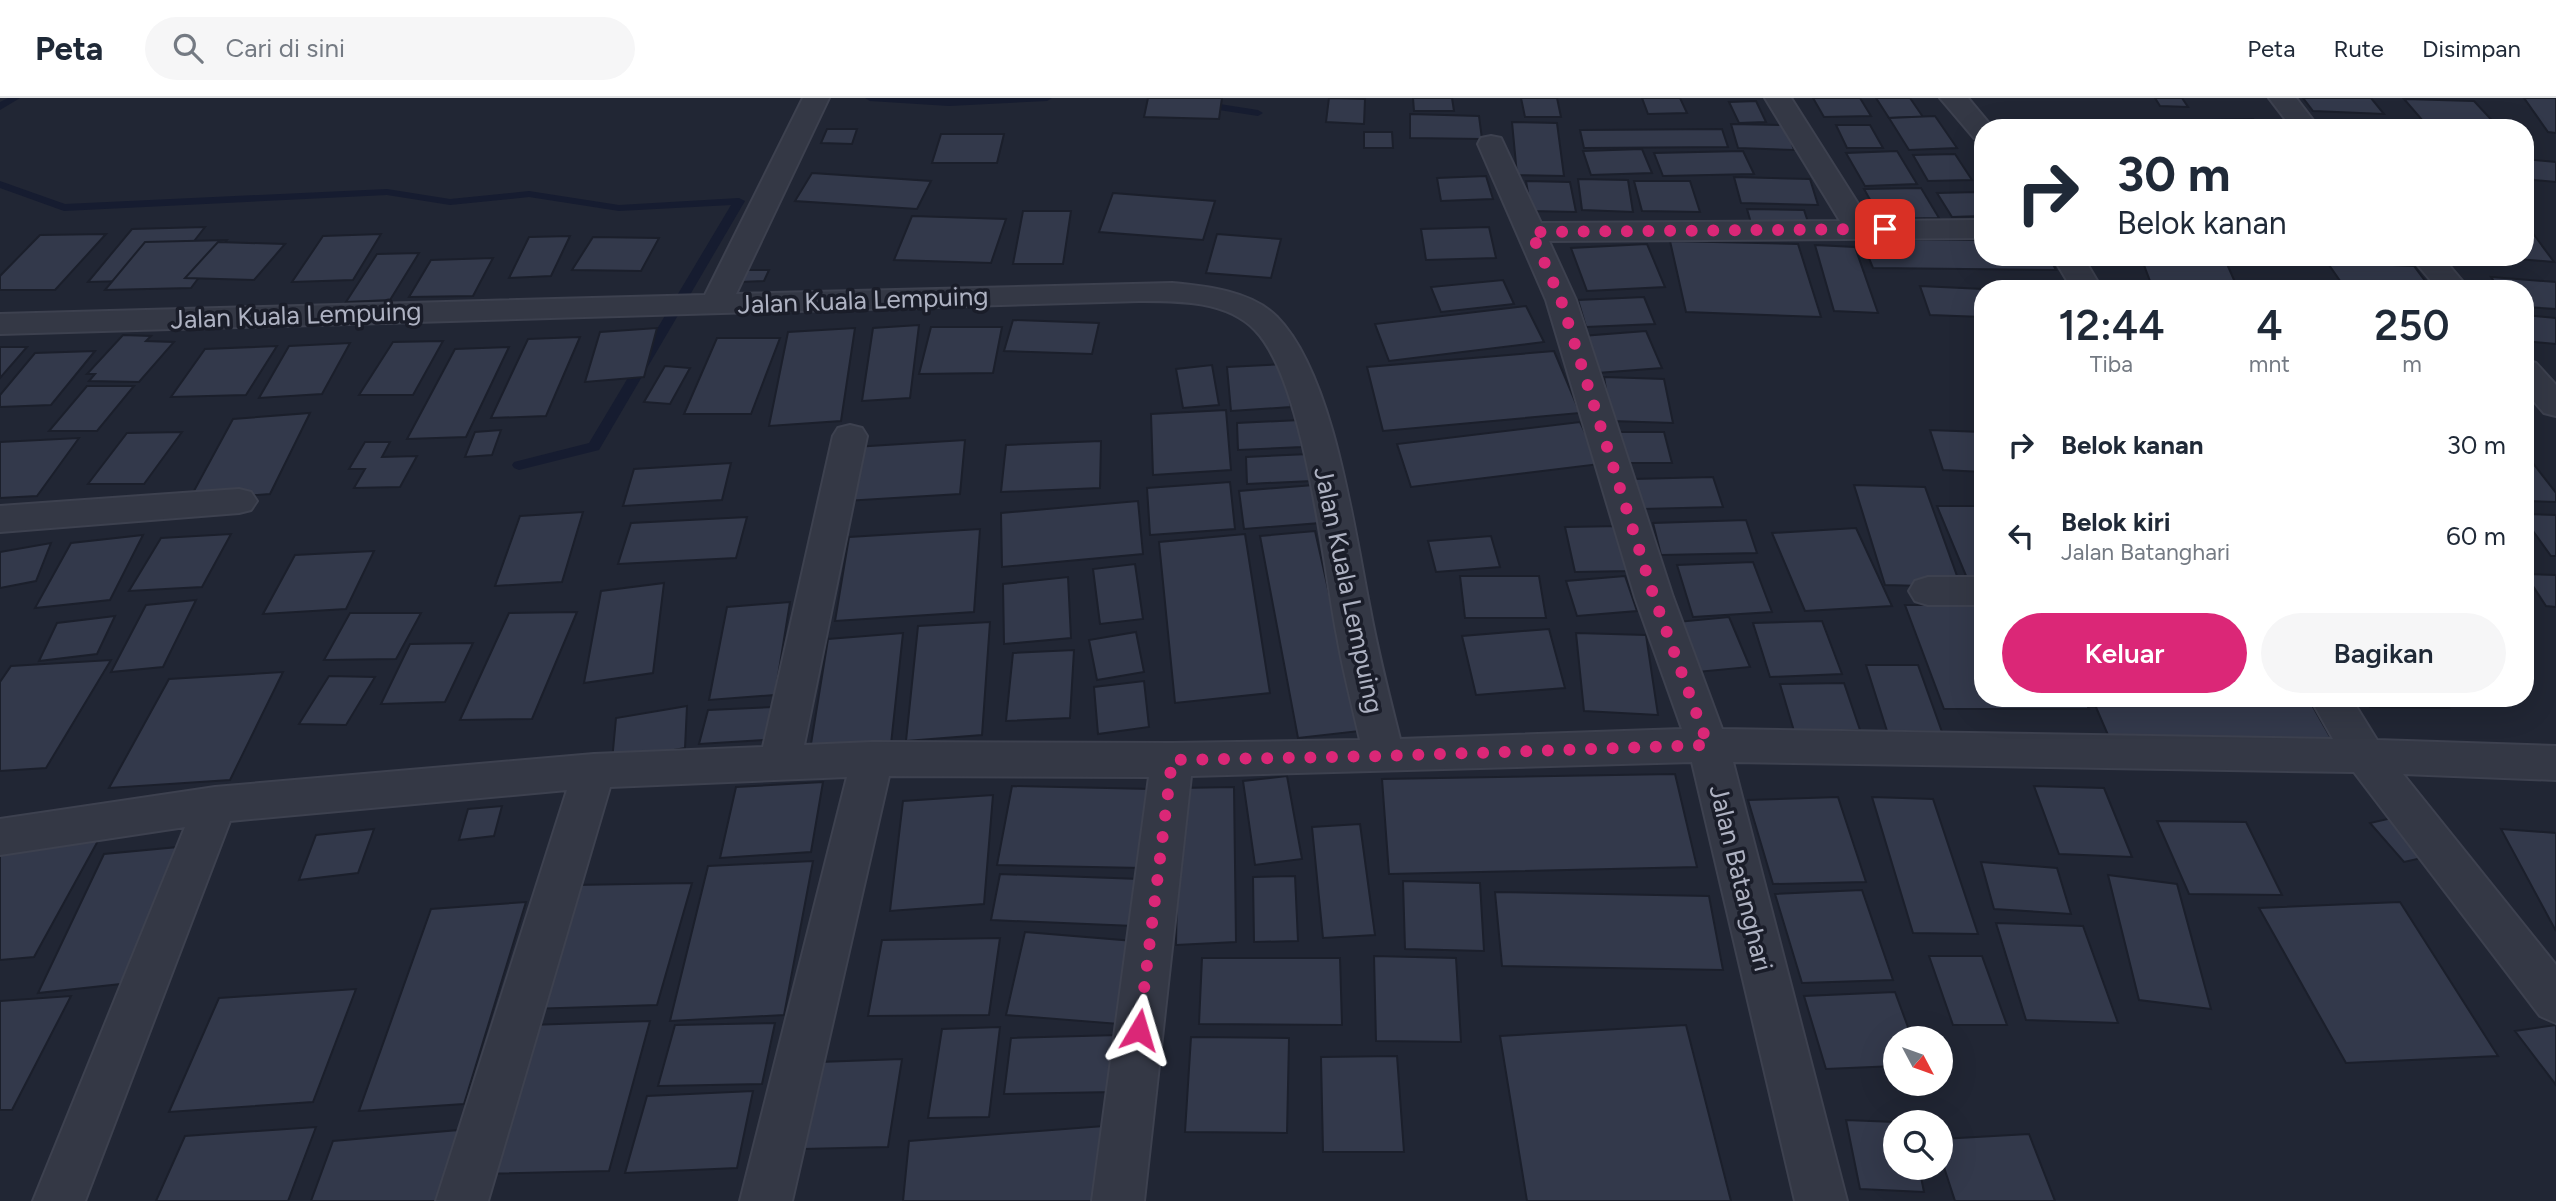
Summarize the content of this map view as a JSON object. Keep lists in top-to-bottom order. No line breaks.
{"streets":{"street":["Jalan Kuala Lempuing","Jalan Batanghari"]},"north":"bottom right","page":{"header":"Peta","search":"Cari di sini","nav":["Peta","Rute","Disimpan"],"turn":["30 m","Belok kanan"],"eta":["12:44","Tiba","4","mnt","250","m"],"list":[{"name":"Belok kanan","value":"30 m"},{"name":"Belok kiri","note":"Jalan Batanghari","value":"60 m"}],"buttons":["Keluar","Bagikan"]}}
